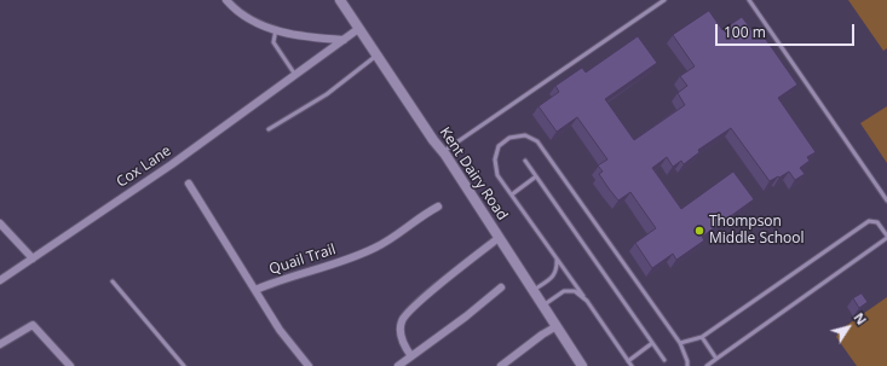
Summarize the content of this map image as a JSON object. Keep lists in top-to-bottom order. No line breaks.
{"streets":{"street":["Cox Lane","Kent Dairy Road","Quail Trail"]},"crossings":[["Cox Lane","Kent Dairy Road"]],"places":["Thompson Middle School"],"scale_bar":"100 m","north":"top right"}
